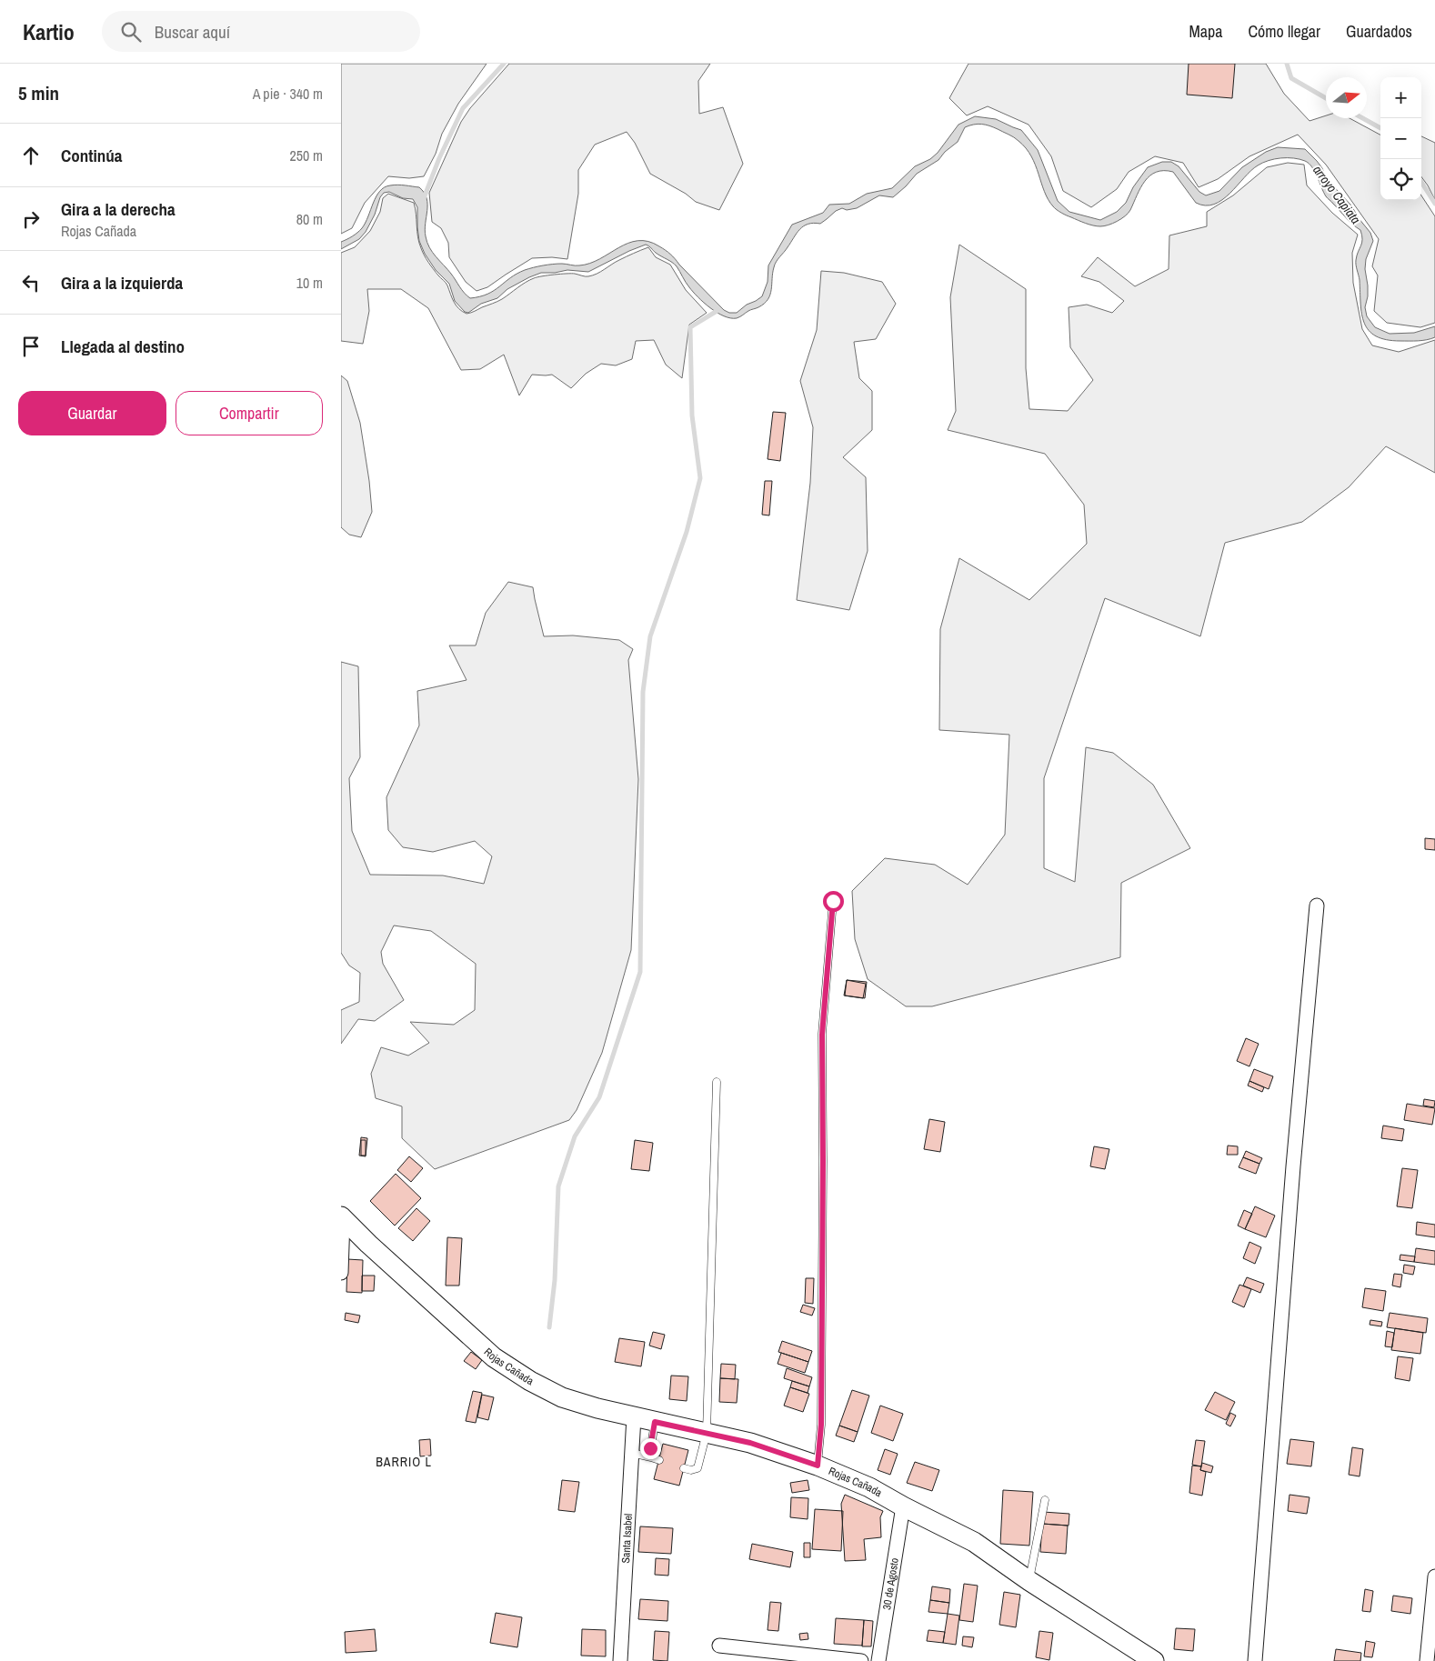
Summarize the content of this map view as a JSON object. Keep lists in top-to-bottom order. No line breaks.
{"streets":{"main road":["Rojas Cañada"],"street":["Santa Isabel","30 de Agosto"]},"crossings":[["Rojas Cañada","Santa Isabel"],["Rojas Cañada","30 de Agosto"]],"districts":["BARRIO L"],"water":["arroyo Capiata"],"north":"right","page":{"header":"Kartio","search":"Buscar aquí","nav":["Mapa","Cómo llegar","Guardados"],"heading":["5 min","A pie · 340 m"],"map_buttons":["+","−"],"list":[["Continúa","250 m"],["Gira a la derecha","Rojas Cañada","80 m"],["Gira a la izquierda","10 m"],"Llegada al destino"],"buttons":["Guardar","Compartir"]}}
